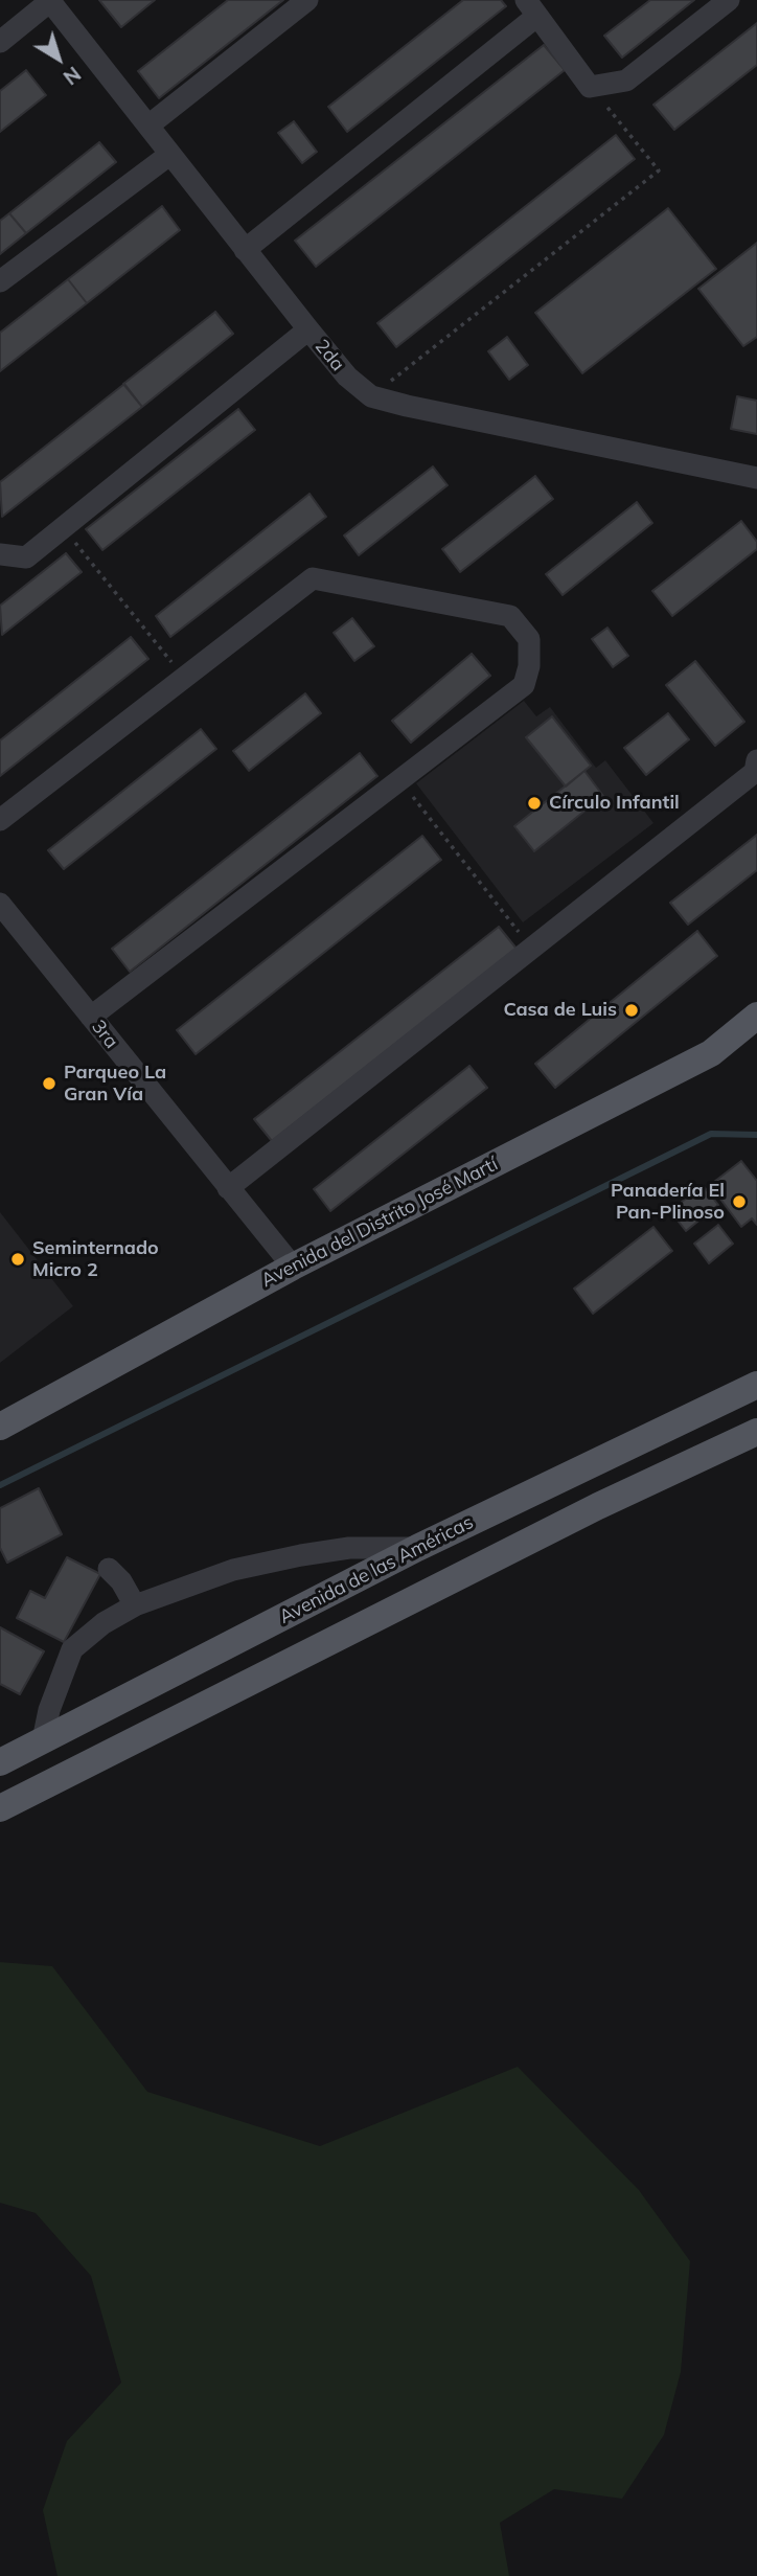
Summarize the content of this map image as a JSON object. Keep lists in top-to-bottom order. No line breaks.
{"streets":{"main road":["Avenida del Distrito José Martí","Avenida de las Américas"],"street":["2da","3ra"]},"crossings":[["3ra","Avenida del Distrito José Martí"]],"places":["Círculo Infantil","Casa de Luis","Parqueo La Gran Vía","Panadería El Pan-Plinoso","Seminternado Micro 2"],"north":"bottom right"}
